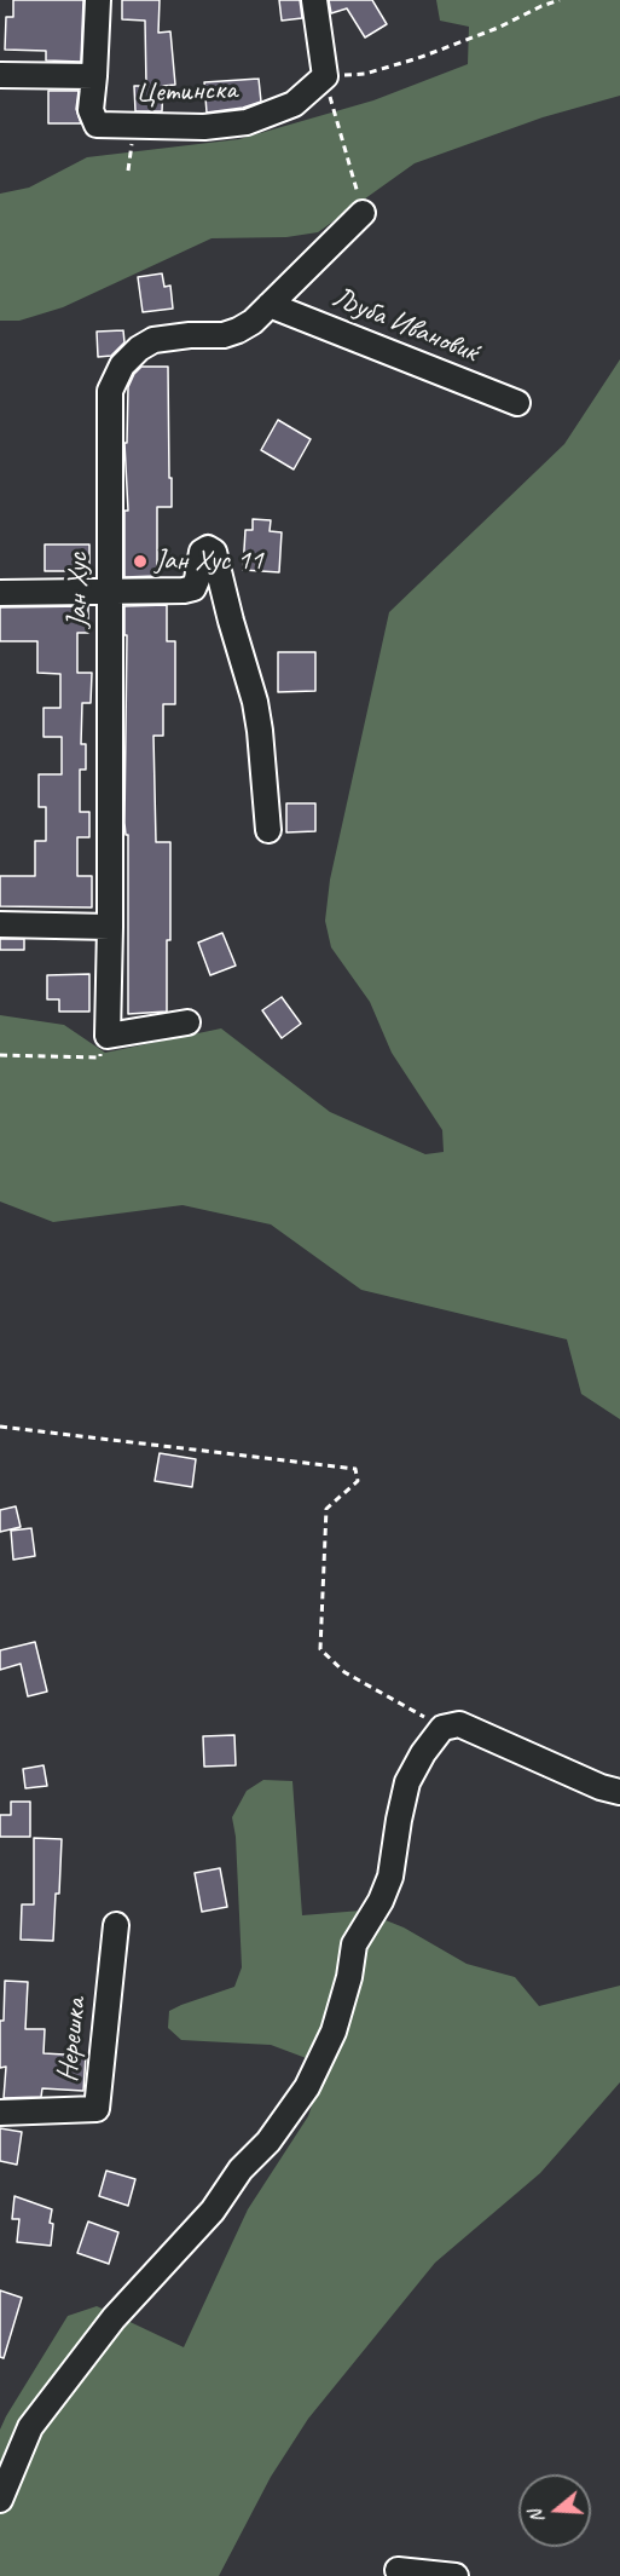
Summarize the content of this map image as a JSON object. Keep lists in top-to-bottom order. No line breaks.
{"streets":{"street":["Цетинска","Љуба Ивановиќ","Јан Хус","Нерешка"]},"crossings":[["Љуба Ивановиќ","Јан Хус"]],"places":["Јан Хус 11"],"north":"left"}
